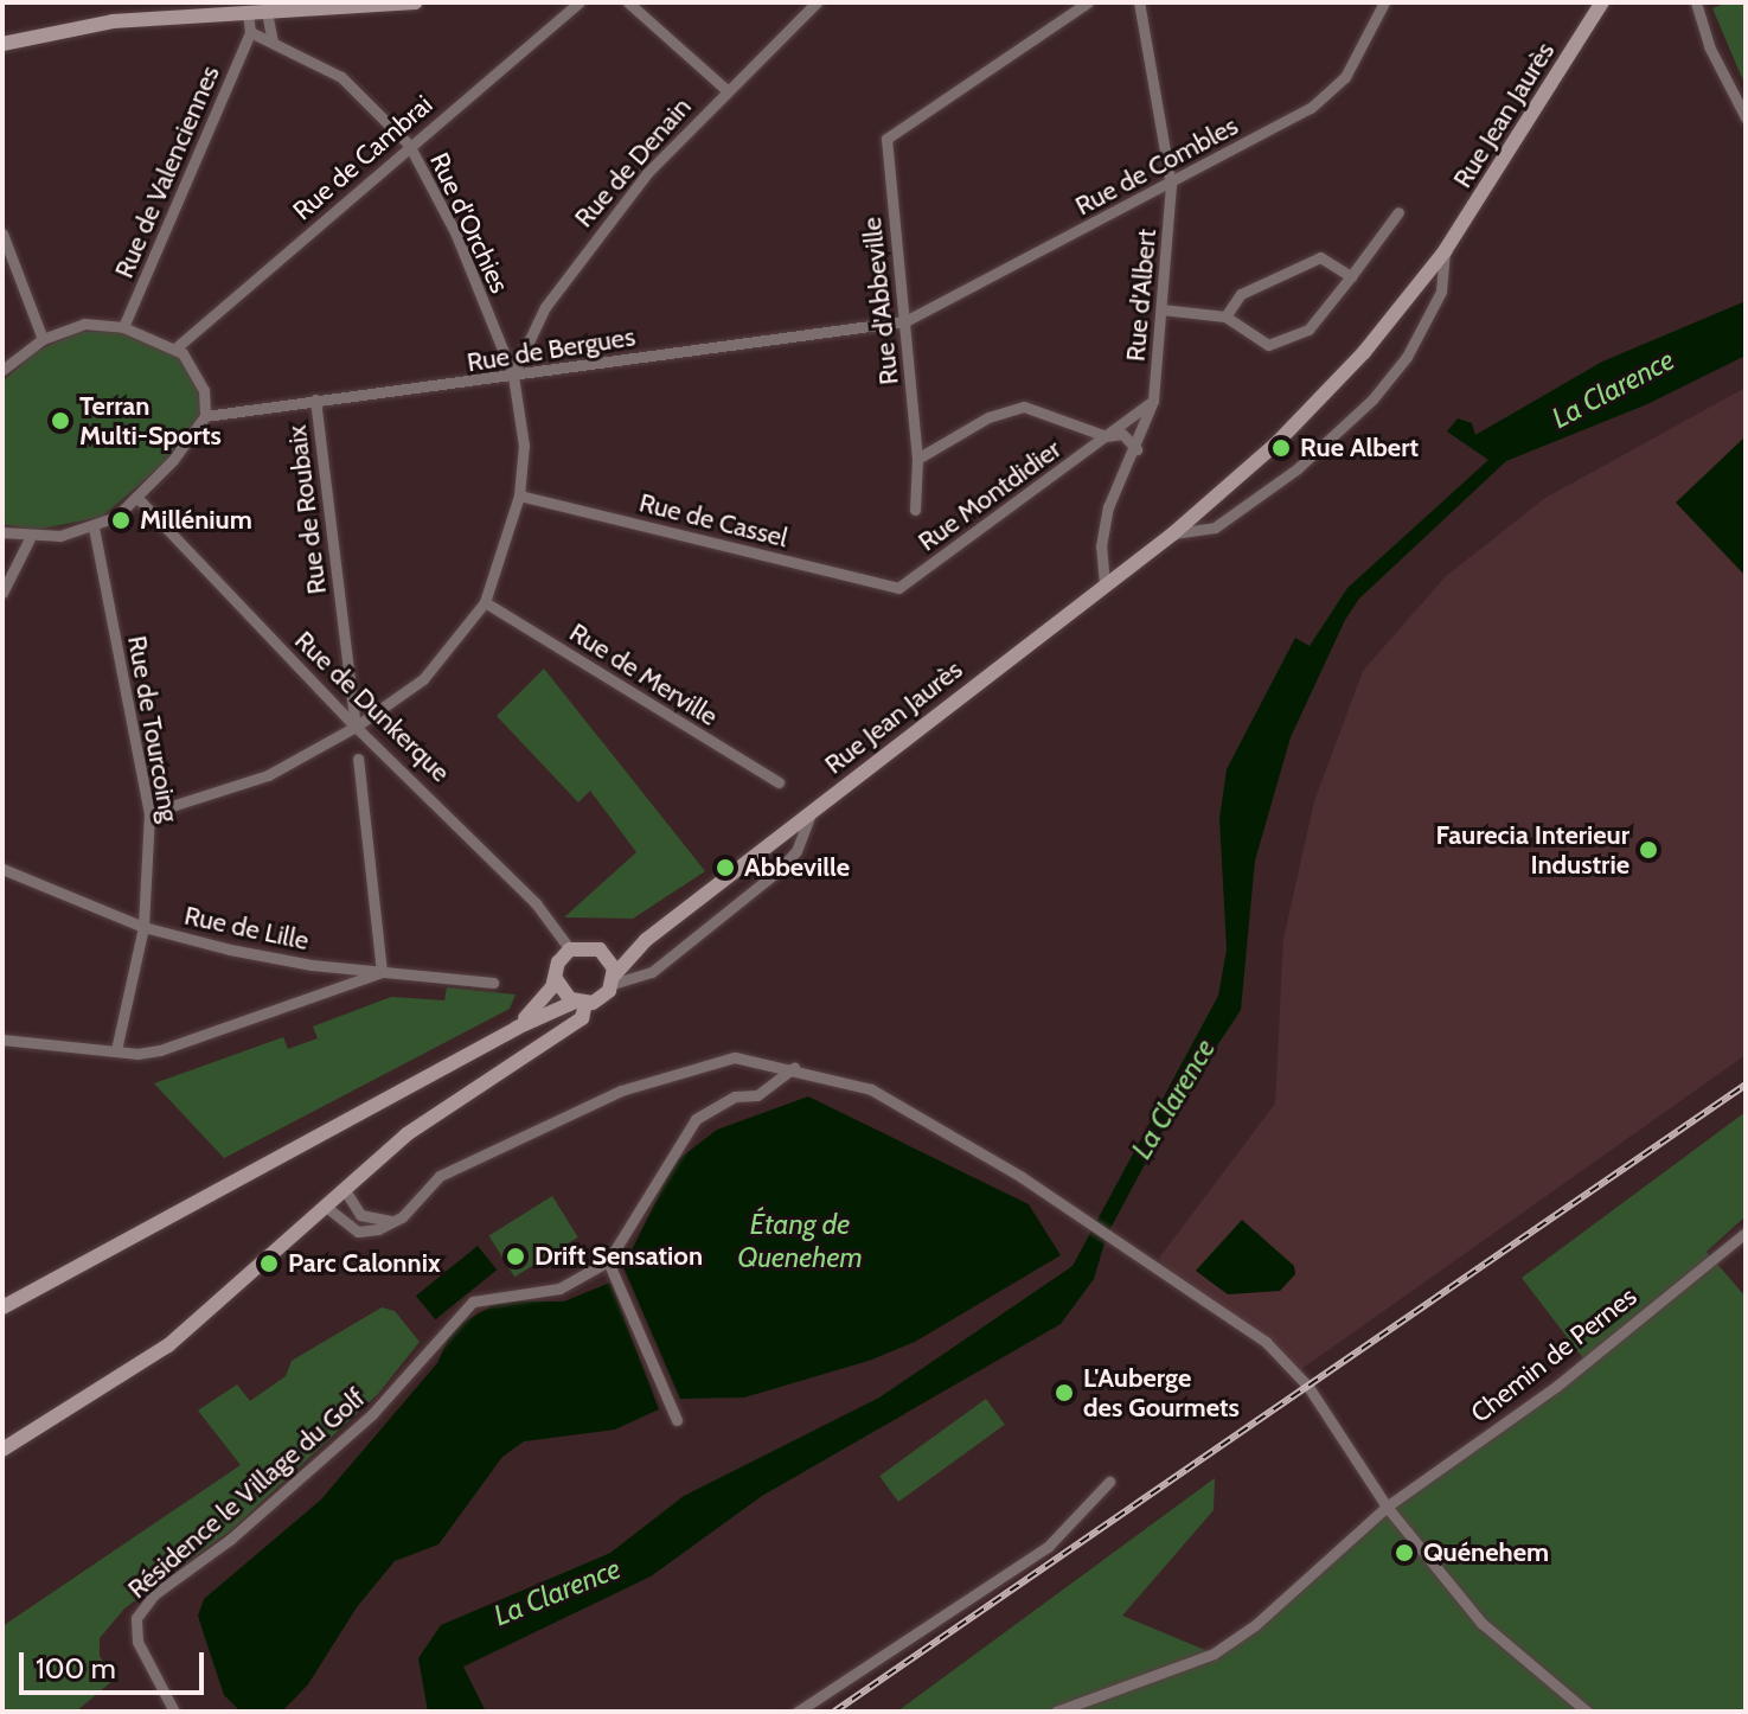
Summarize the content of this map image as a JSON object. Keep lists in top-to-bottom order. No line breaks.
{"streets":{"main road":["Rue Jean Jaurès"],"street":["Rue de Cambrai","Rue de Denain","Rue de Combles","Rue de Valenciennes","Rue d'Orchies","Rue d'Albert","Rue d'Abbeville","Rue de Bergues","Rue Montdidier","Rue de Roubaix","Rue de Cassel","Rue de Merville","Rue de Dunkerque","Rue de Tourcoing","Rue de Lille","Chemin de Pernes","Résidence le Village du Golf"]},"crossings":[["Rue Jean Jaurès","Rue d'Albert"],["Rue Jean Jaurès","Rue de Dunkerque"],["Rue de Cambrai","Rue d'Orchies"],["Rue de Denain","Rue d'Orchies"],["Rue de Denain","Rue de Bergues"],["Rue de Combles","Rue d'Albert"],["Rue de Combles","Rue d'Abbeville"],["Rue de Combles","Rue de Bergues"],["Rue de Valenciennes","Rue d'Orchies"],["Rue d'Orchies","Rue de Bergues"],["Rue d'Orchies","Rue de Cassel"],["Rue d'Orchies","Rue de Merville"],["Rue d'Albert","Rue Montdidier"],["Rue d'Abbeville","Rue de Bergues"],["Rue de Bergues","Rue de Roubaix"],["Rue Montdidier","Rue de Cassel"],["Rue de Roubaix","Rue de Dunkerque"],["Rue de Tourcoing","Rue de Lille"]],"water":["La Clarence","Étang de Quenehem"],"places":["Terran Multi-Sports","Rue Albert","Millénium","Faurecia Interieur Industrie","Abbeville","Drift Sensation","Parc Calonnix","L'Auberge des Gourmets","Quénehem"],"scale_bar":"100 m"}
